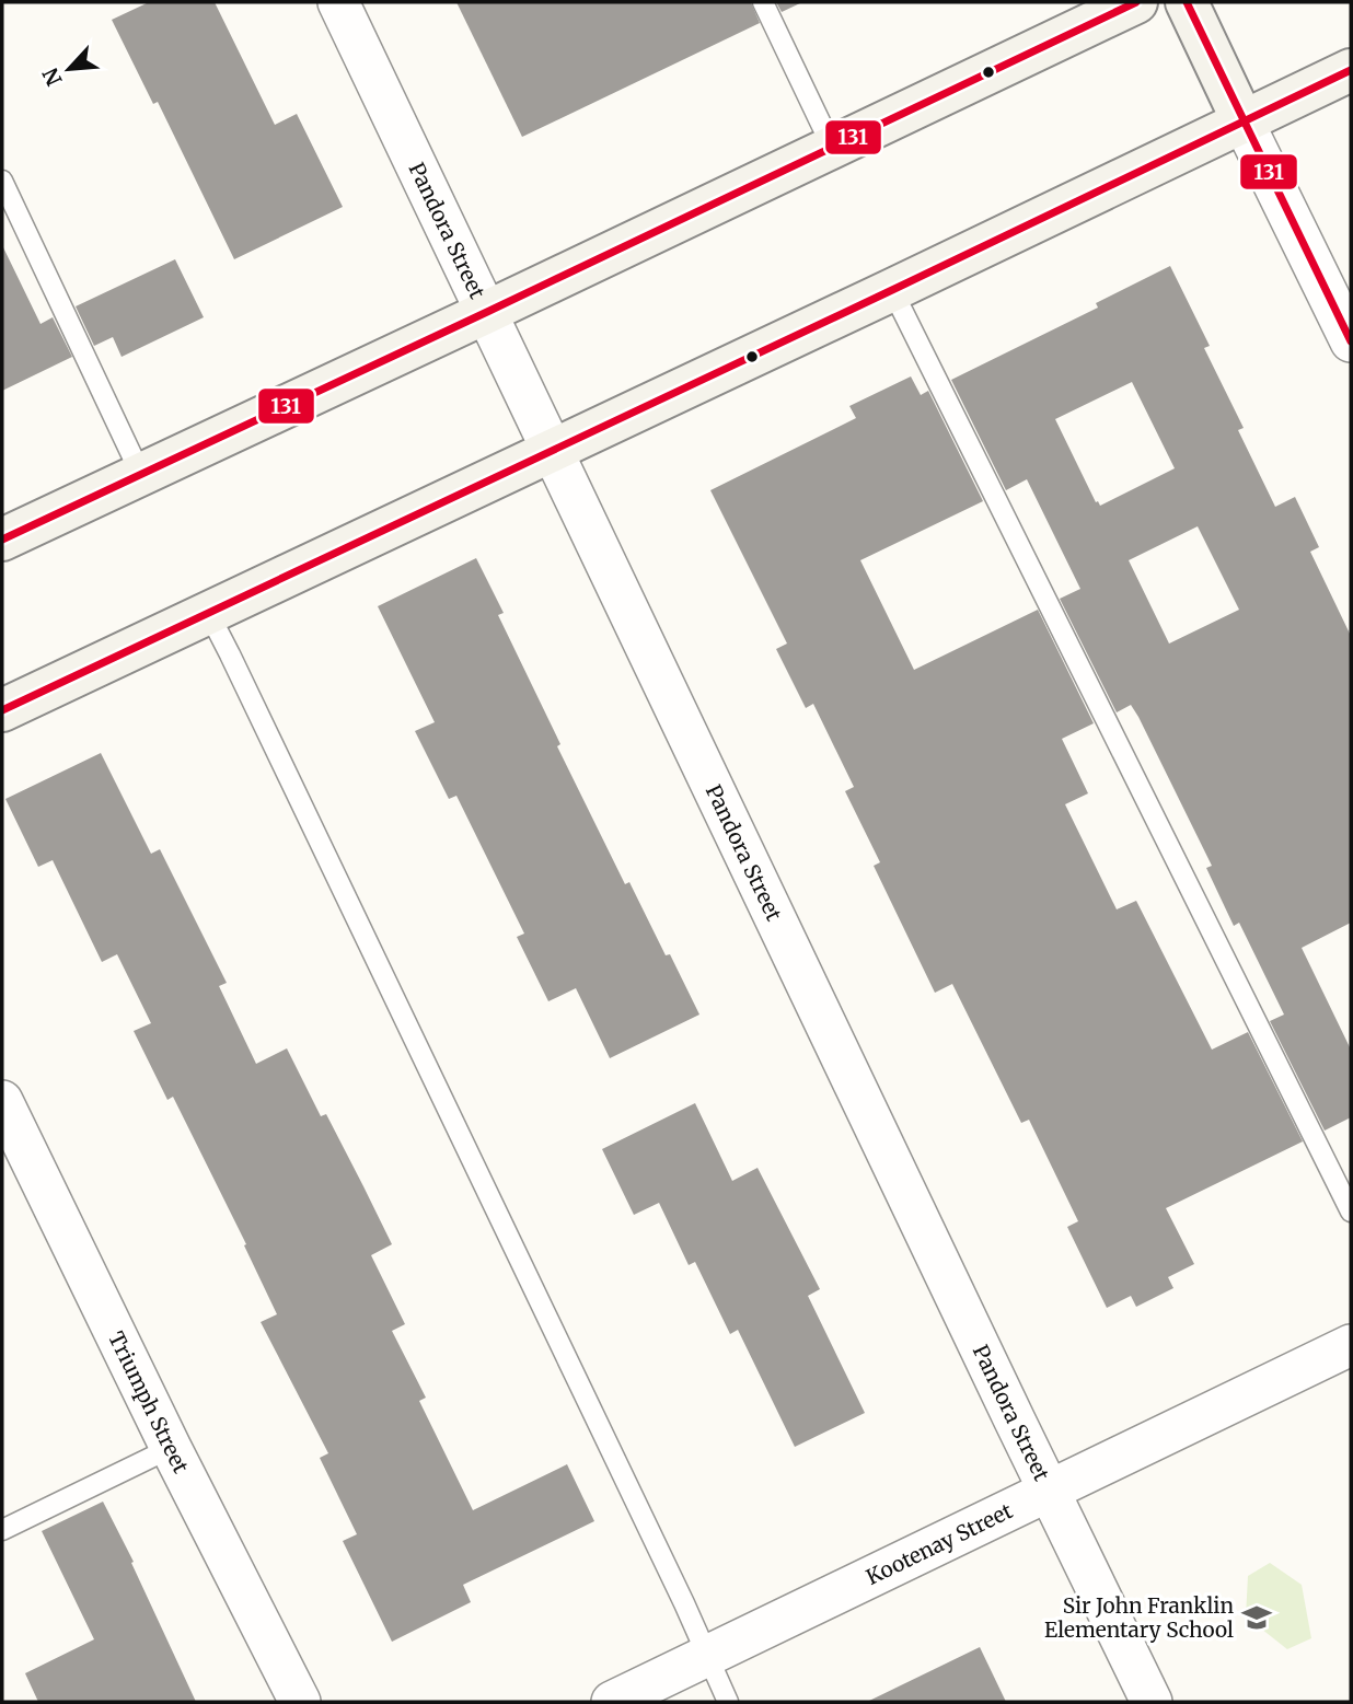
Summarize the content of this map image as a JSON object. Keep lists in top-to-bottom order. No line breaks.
{"streets":{"street":["Pandora Street","Triumph Street","Kootenay Street"]},"crossings":[["Pandora Street","Kootenay Street"]],"places":{"school or university":["Sir John Franklin Elementary School"]},"lines":["transit line 131"],"north":"bottom left"}
